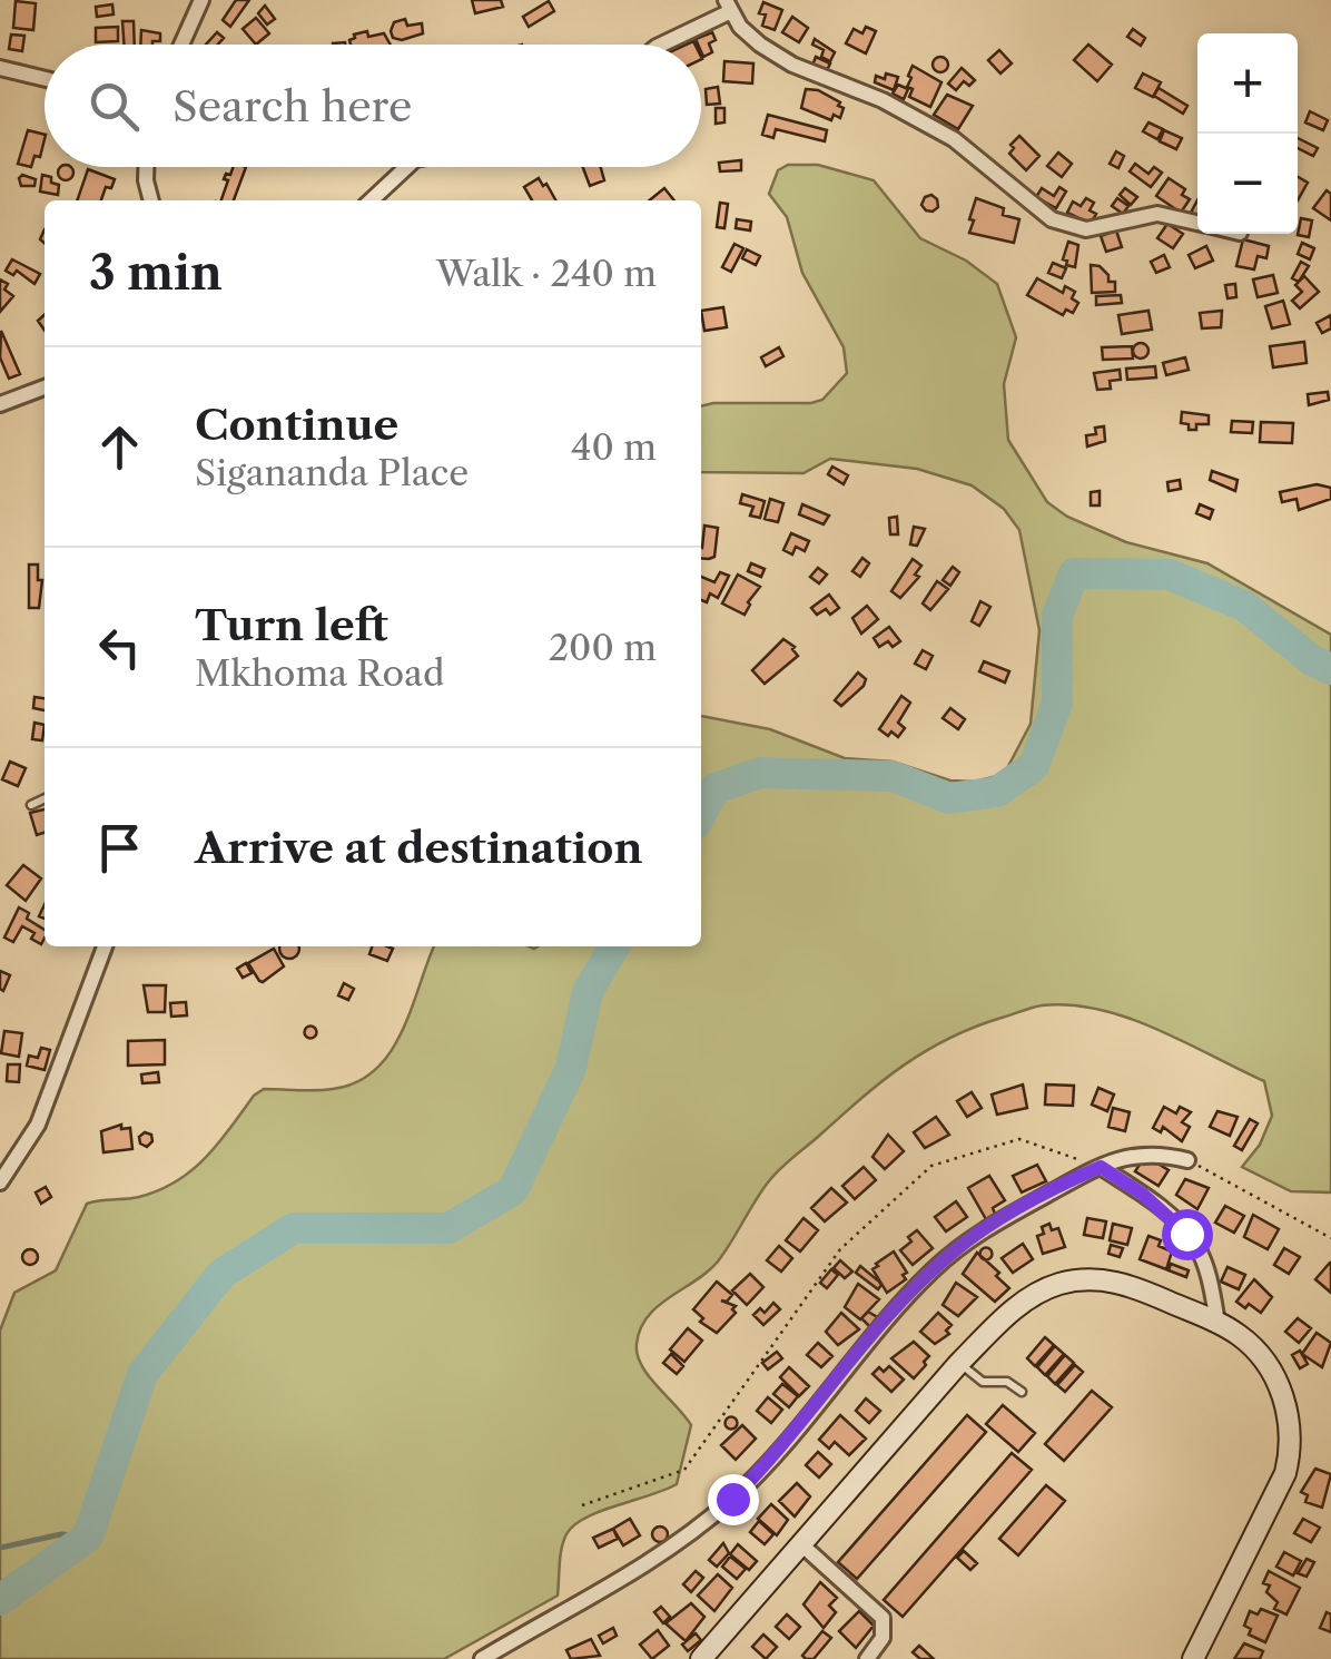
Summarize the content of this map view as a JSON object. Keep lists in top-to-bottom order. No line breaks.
{"page":{"map_buttons":["+","−"],"search":"Search here","heading":["3 min","Walk · 240 m"],"list":[["Continue","Sigananda Place","40 m"],["Turn left","Mkhoma Road","200 m"],"Arrive at destination"]}}
